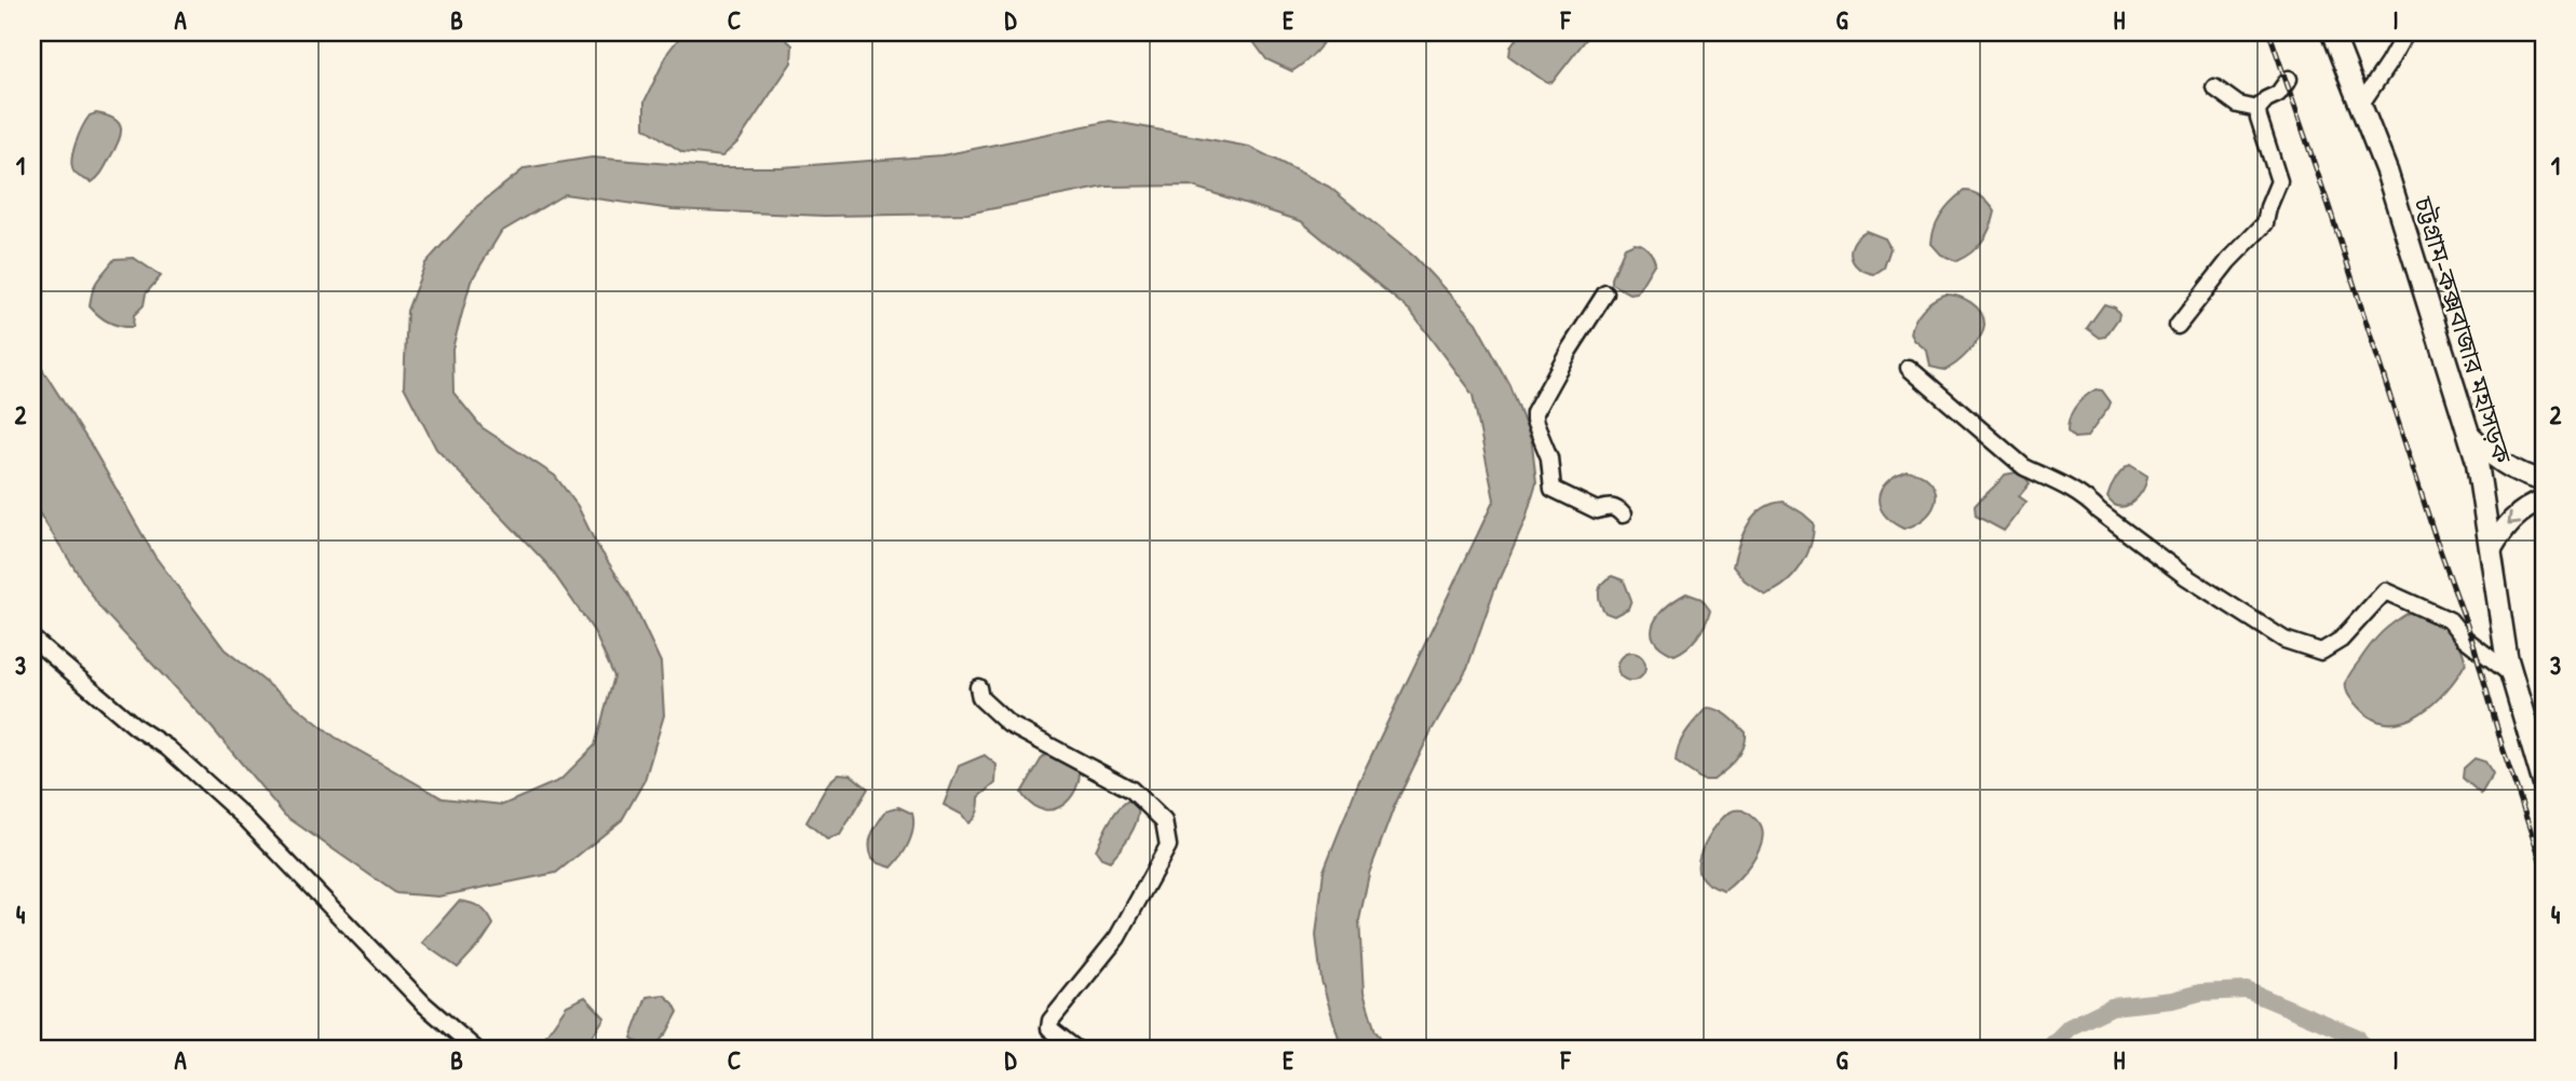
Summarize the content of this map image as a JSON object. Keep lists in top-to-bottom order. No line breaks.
{"streets":{"highway":["চট্টগ্রাম-কক্সবাজার মহাসড়ক"]},"grid":{"columns":["A","B","C","D","E","F","G","H","I"],"rows":["1","2","3","4"]}}
